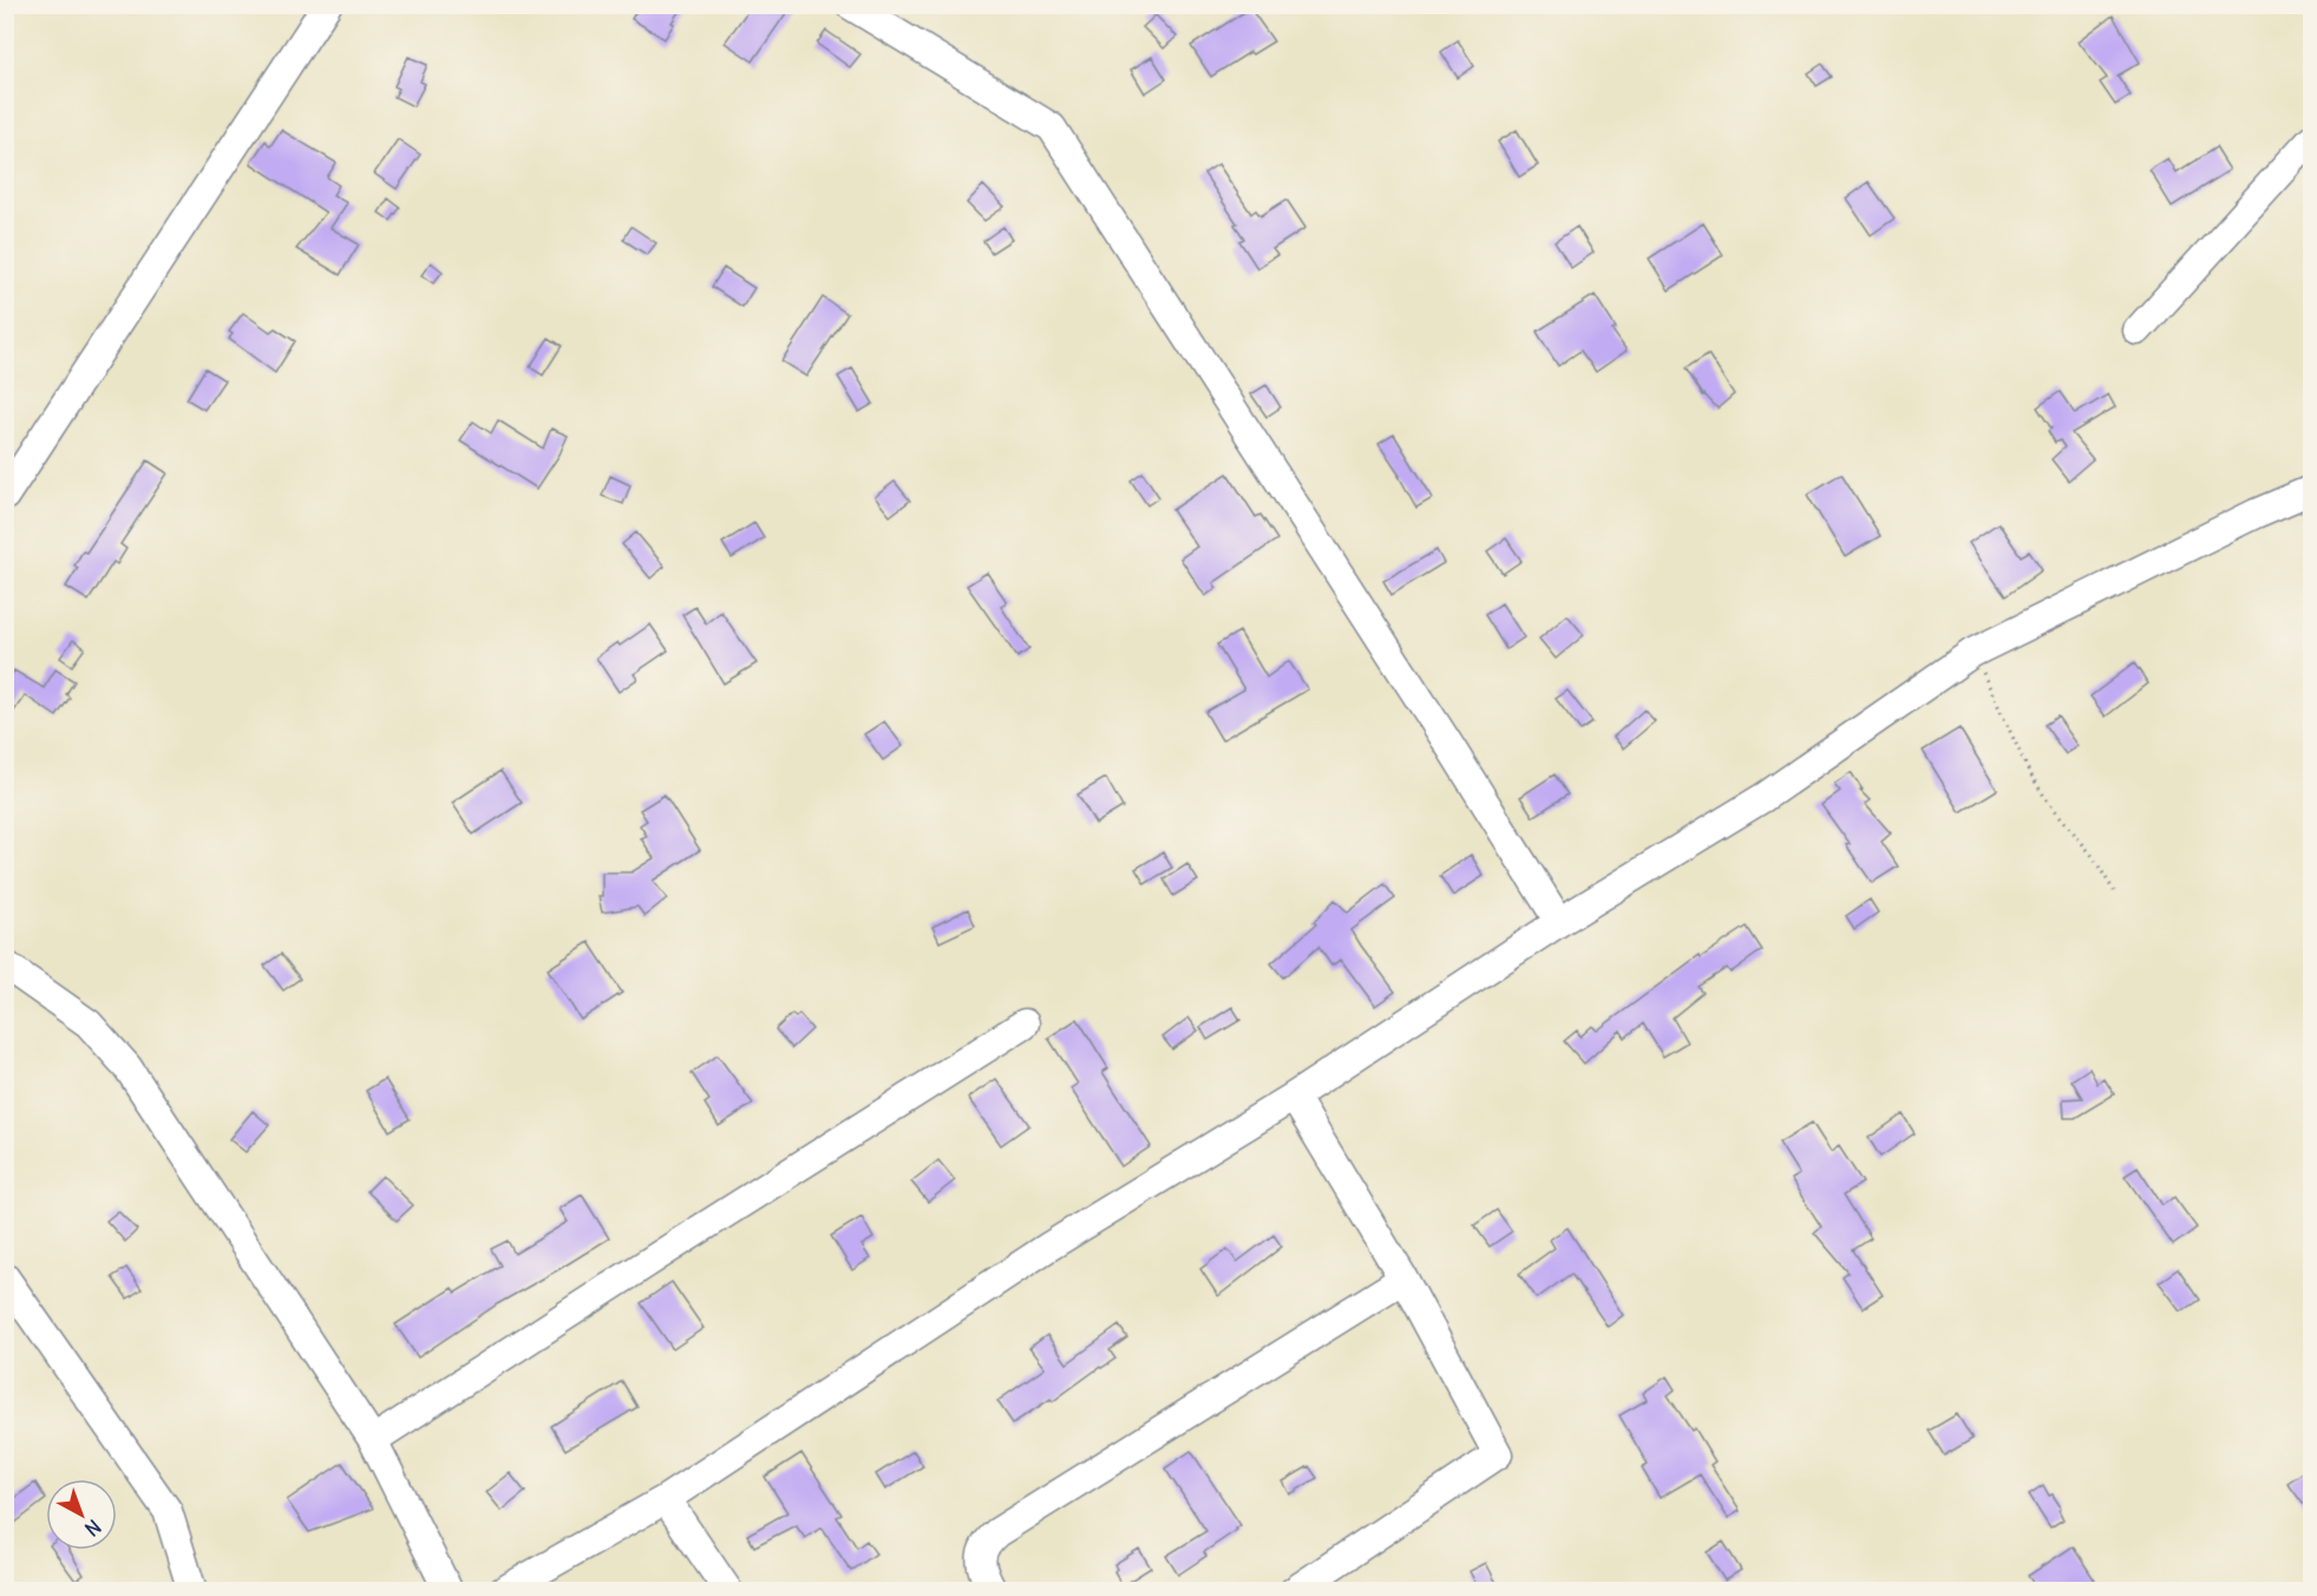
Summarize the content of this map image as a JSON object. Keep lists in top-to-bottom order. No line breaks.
{"north":"bottom right"}
